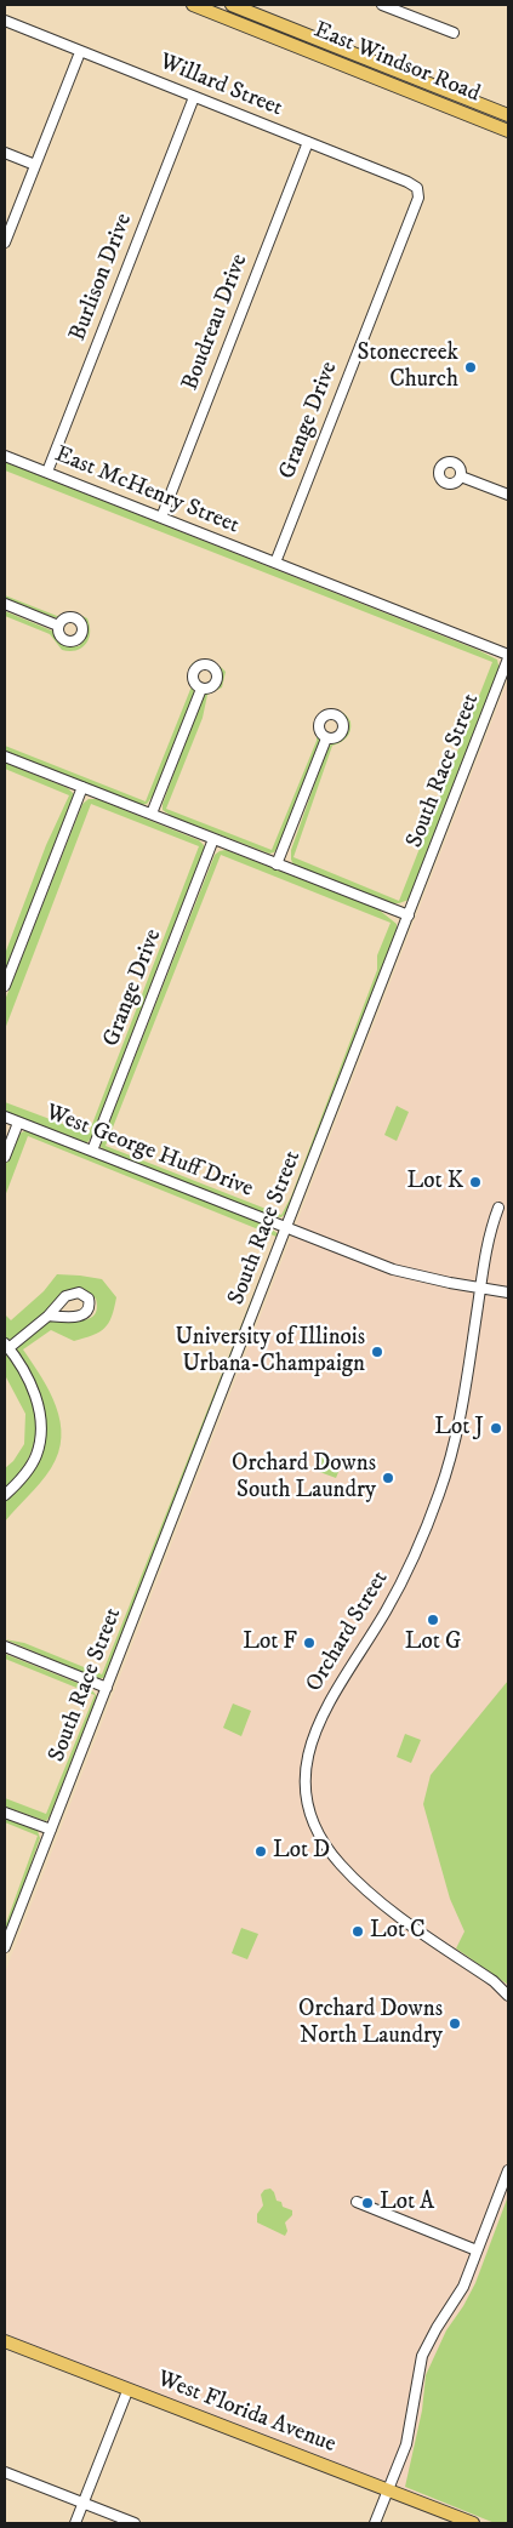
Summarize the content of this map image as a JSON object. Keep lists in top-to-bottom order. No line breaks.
{"streets":{"main road":["East Windsor Road","West Florida Avenue"],"street":["Willard Street","Burlison Drive","Boudreau Drive","Grange Drive","East McHenry Street","South Race Street","West George Huff Drive","Orchard Street"]},"crossings":[["Willard Street","Burlison Drive"],["Willard Street","Boudreau Drive"],["Willard Street","Grange Drive"],["Burlison Drive","East McHenry Street"],["Boudreau Drive","East McHenry Street"],["Grange Drive","East McHenry Street"],["Grange Drive","West George Huff Drive"],["East McHenry Street","South Race Street"],["South Race Street","West George Huff Drive"],["West George Huff Drive","Orchard Street"]],"places":["Stonecreek Church","Lot K","University of Illinois Urbana-Champaign","Lot J","Orchard Downs South Laundry","Lot G","Lot F","Lot D","Lot C","Orchard Downs North Laundry","Lot A"]}
